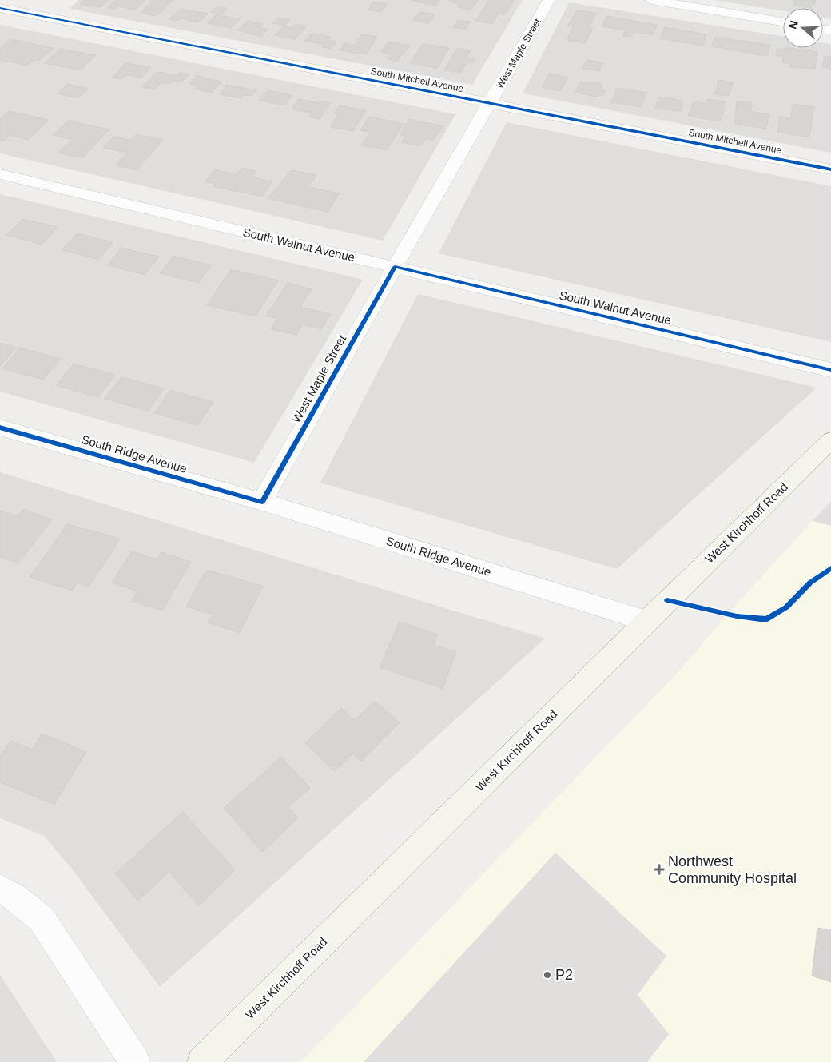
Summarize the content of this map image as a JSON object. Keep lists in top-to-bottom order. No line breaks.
{"streets":{"main road":["West Kirchhoff Road"],"street":["West Maple Street","South Mitchell Avenue","South Walnut Avenue","South Ridge Avenue"]},"crossings":[["West Maple Street","South Mitchell Avenue"],["West Maple Street","South Walnut Avenue"],["West Maple Street","South Ridge Avenue"],["South Ridge Avenue","West Kirchhoff Road"]],"places":{"health":["Northwest Community Hospital"],"other":["P2"]},"north":"left"}
